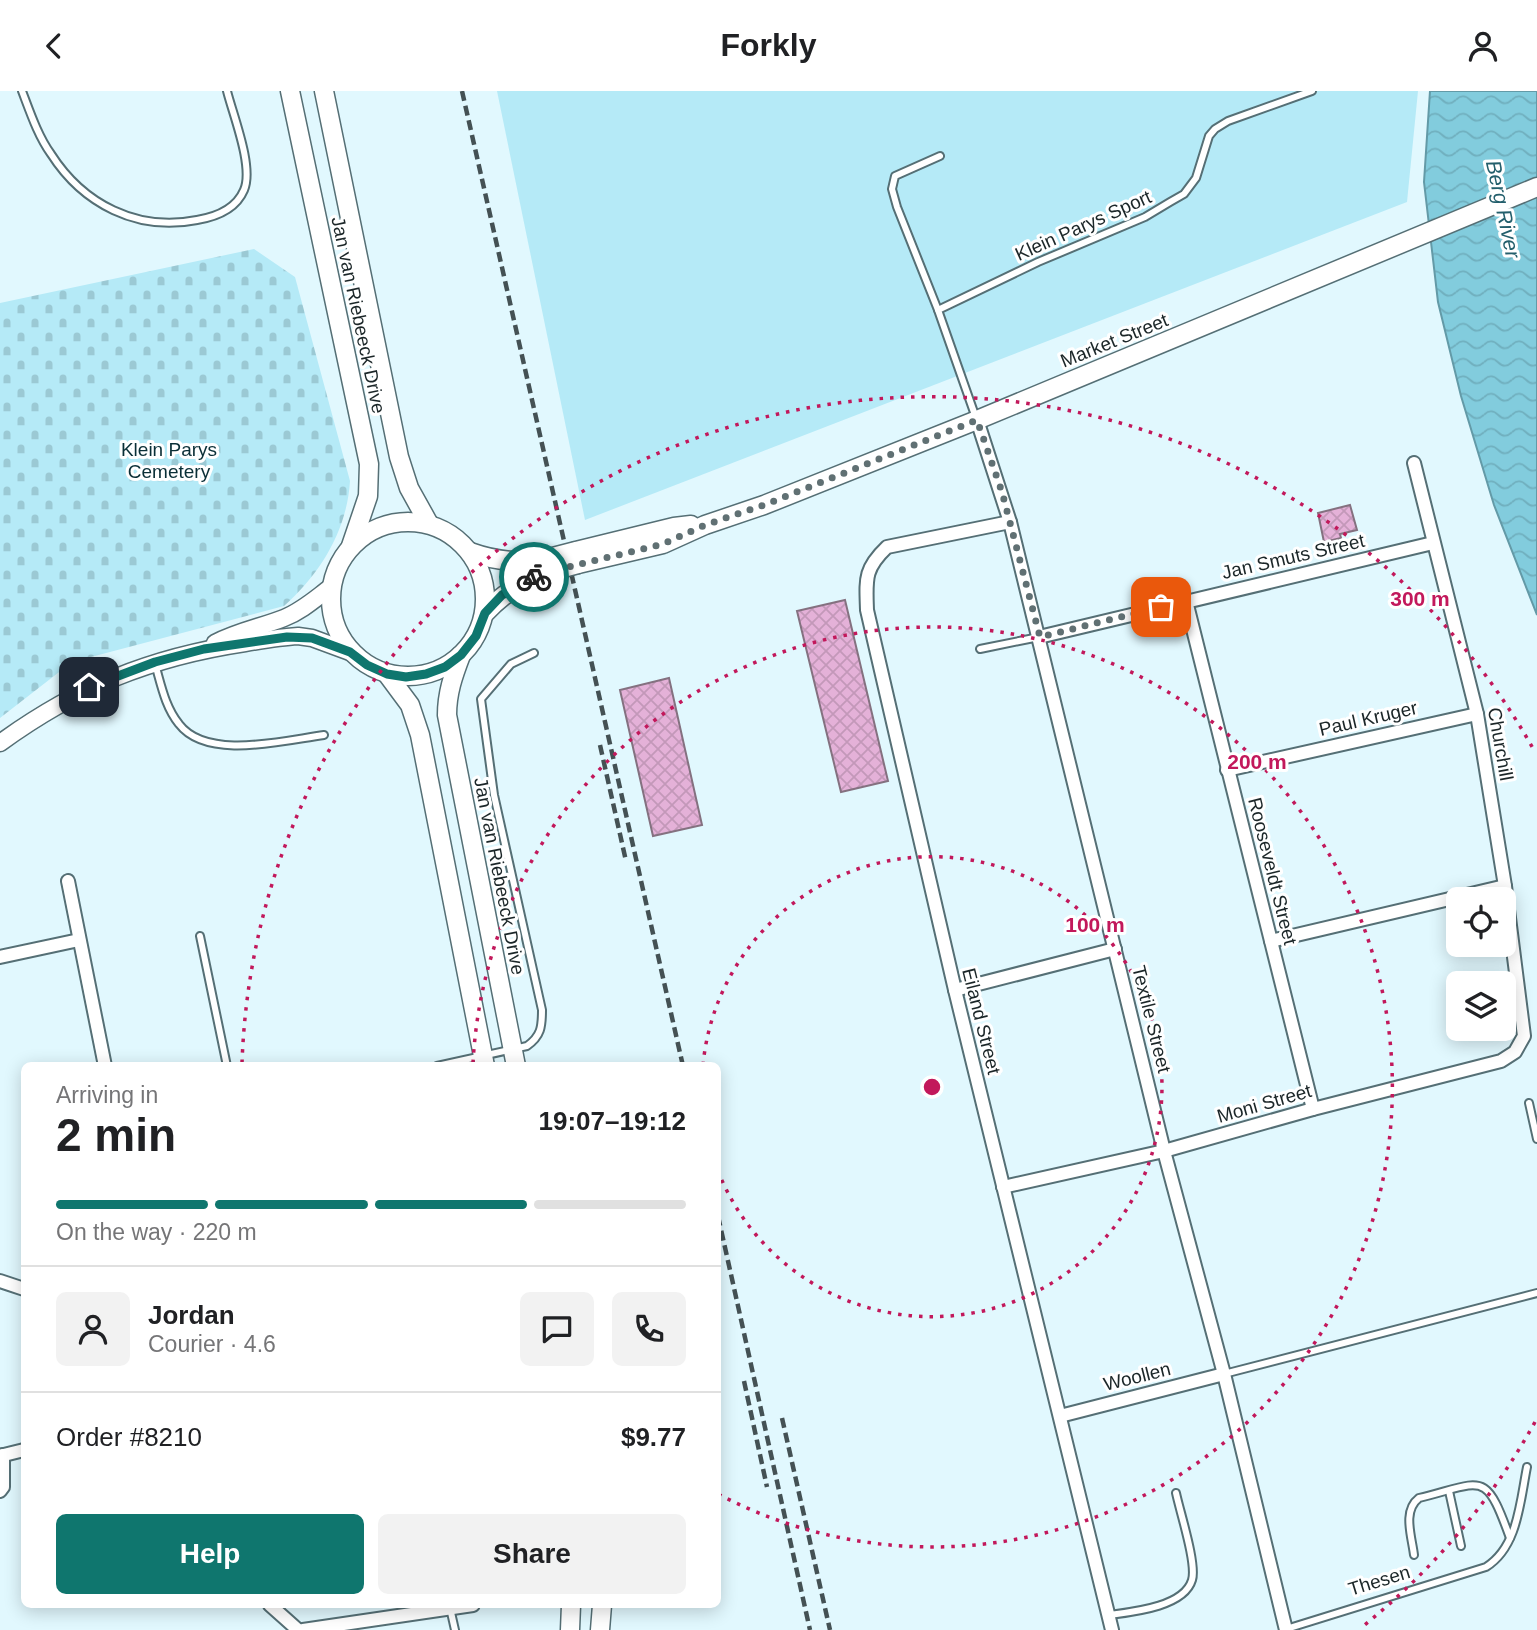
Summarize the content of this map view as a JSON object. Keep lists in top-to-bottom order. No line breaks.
{"streets":{"main road":["Jan van Riebeeck Drive","Market Street"],"street":["Jan Smuts Street","Paul Kruger","Churchill","Rooseveldt Street","Textile Street","Eiland Street","Moni Street","Woollen"],"lane":["Klein Parys Sport","Thesen"]},"crossings":[["Jan van Riebeeck Drive","Market Street"],["Market Street","Textile Street"],["Jan Smuts Street","Churchill"],["Jan Smuts Street","Rooseveldt Street"],["Jan Smuts Street","Textile Street"],["Paul Kruger","Churchill"],["Paul Kruger","Rooseveldt Street"],["Churchill","Moni Street"],["Rooseveldt Street","Moni Street"],["Textile Street","Eiland Street"],["Textile Street","Moni Street"],["Textile Street","Woollen"],["Textile Street","Thesen"],["Eiland Street","Moni Street"],["Eiland Street","Woollen"]],"water":["Berg River"],"parks":["Klein Parys Cemetery"],"page":{"header":"Forkly","heading":["2 min","Arriving in","19:07–19:12"],"panel":["Jordan","Courier · 4.6","Order #8210","$9.77"],"bar":"On the way · 220 m","buttons":["Help","Share"]},"rings":["300 m","200 m","100 m"]}
